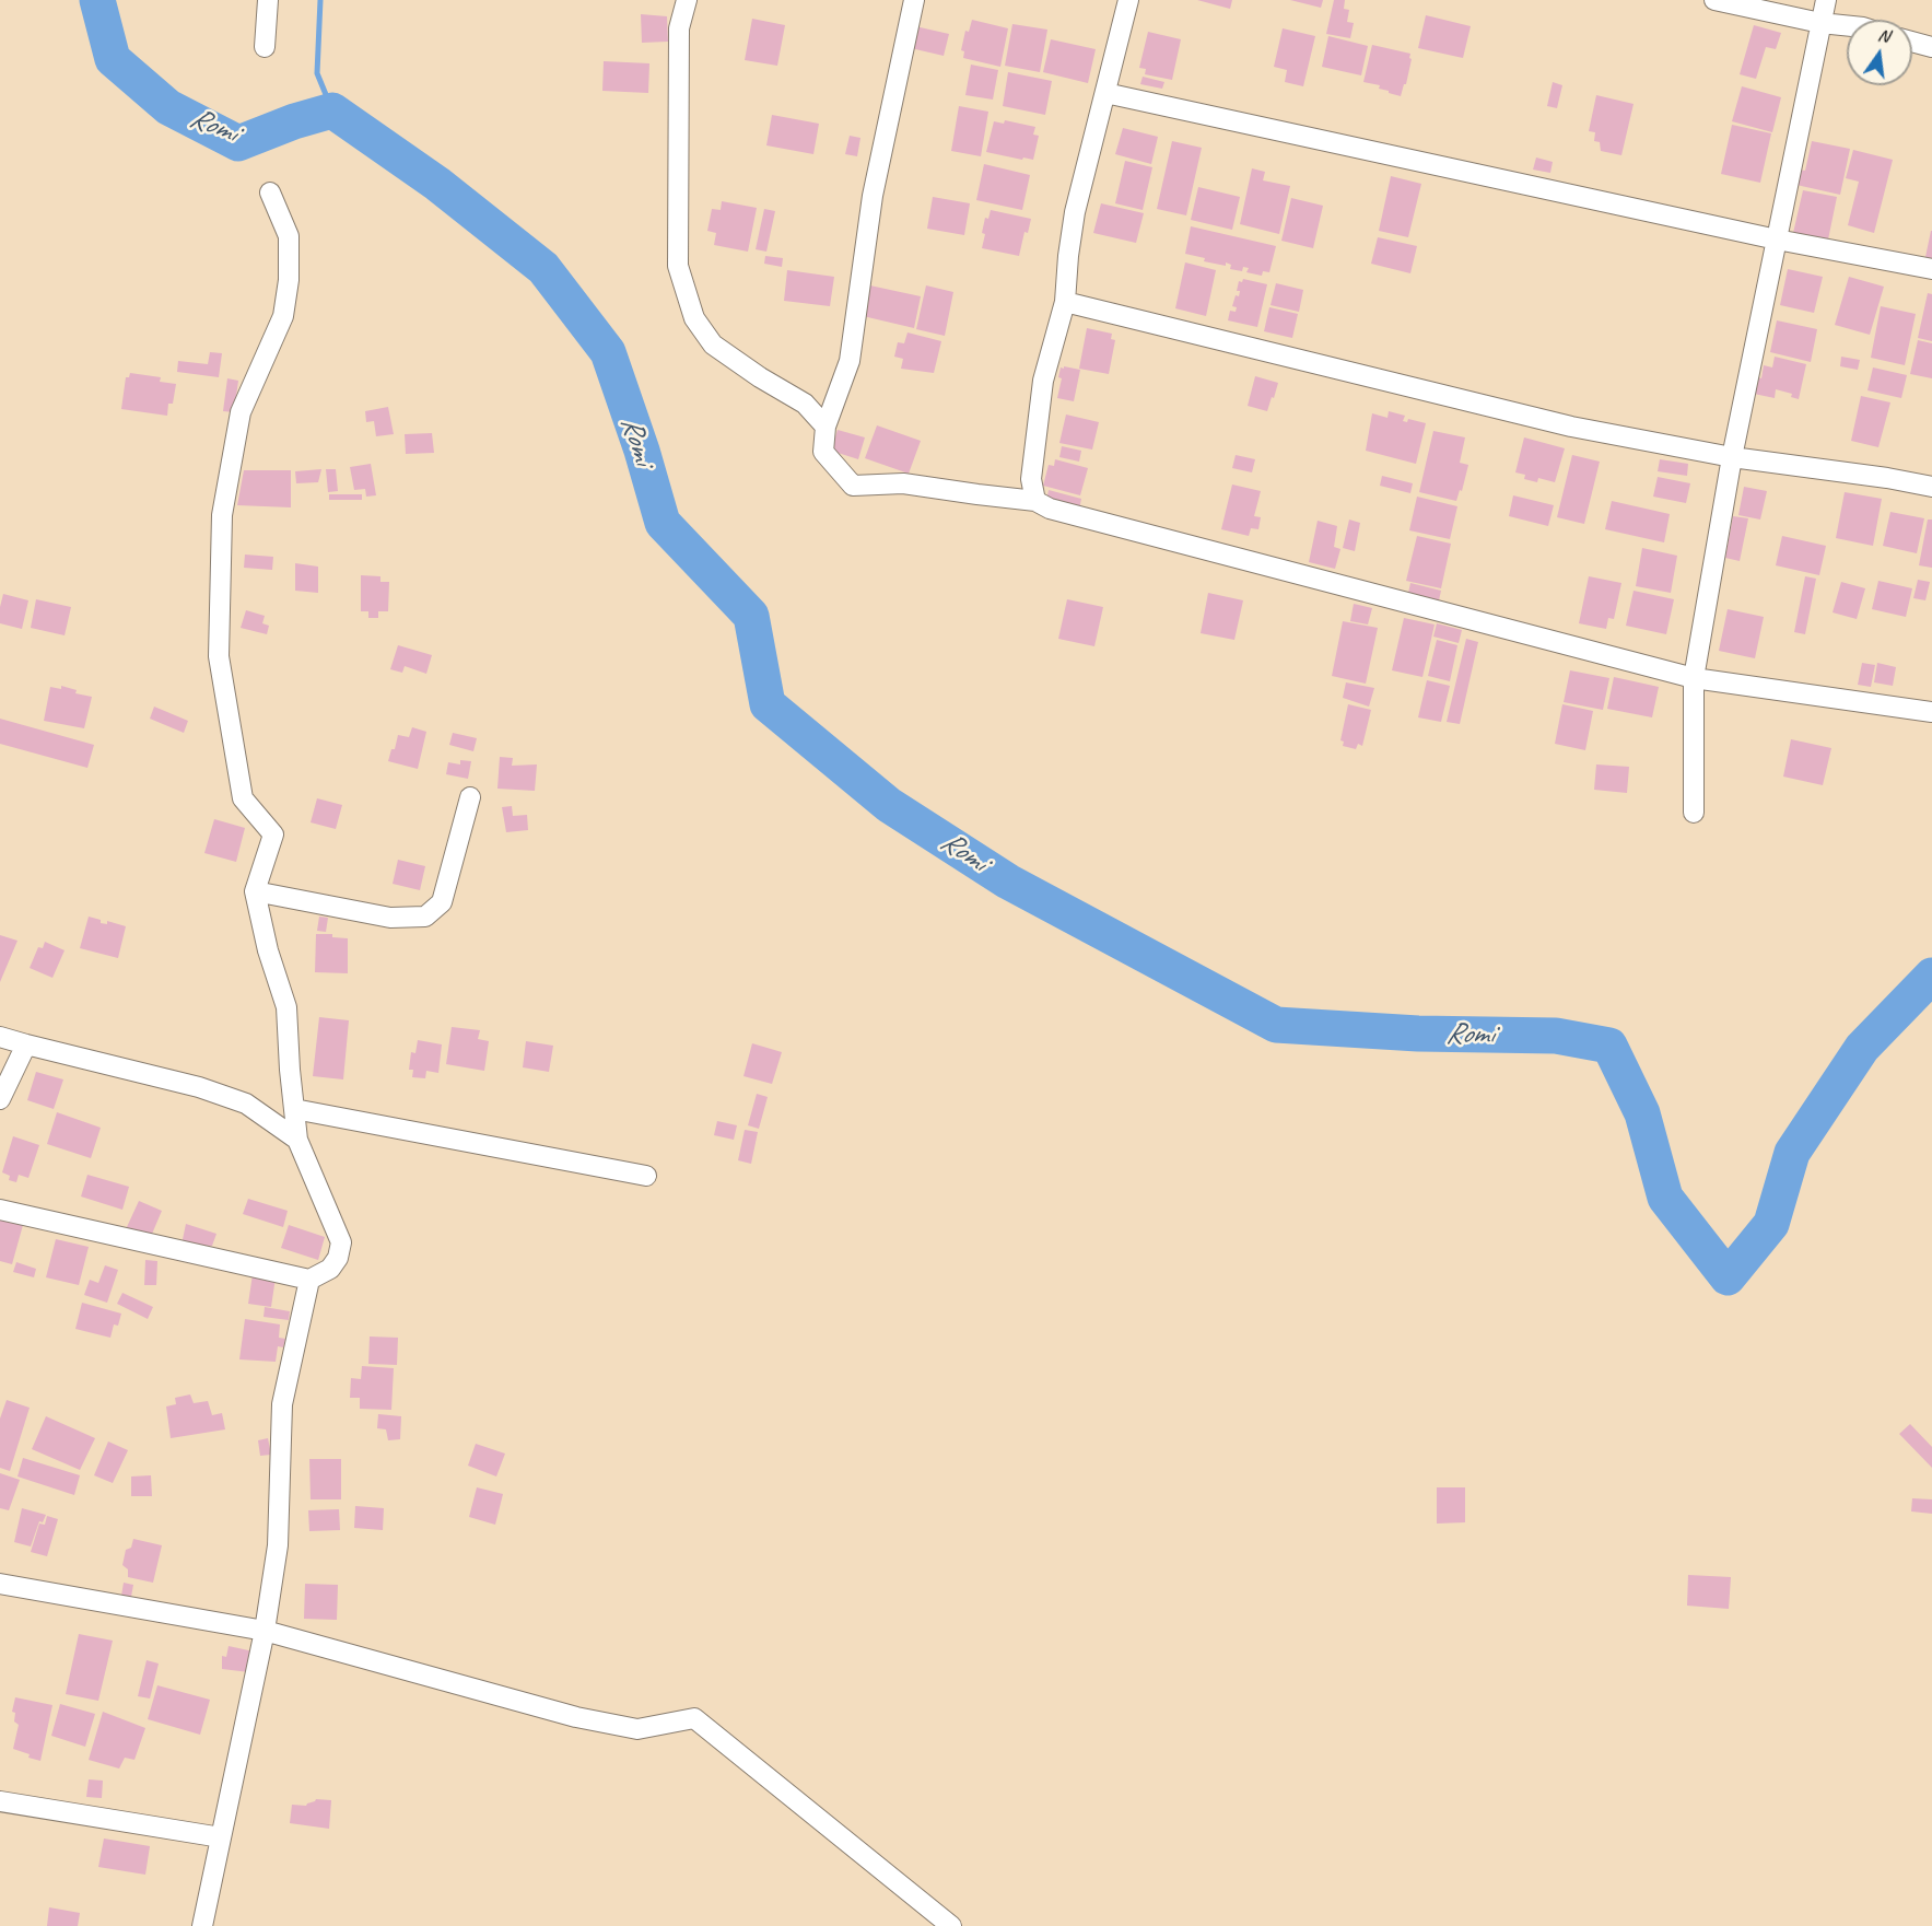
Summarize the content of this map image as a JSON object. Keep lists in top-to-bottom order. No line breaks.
{"water":["Romi"],"north":"top"}
